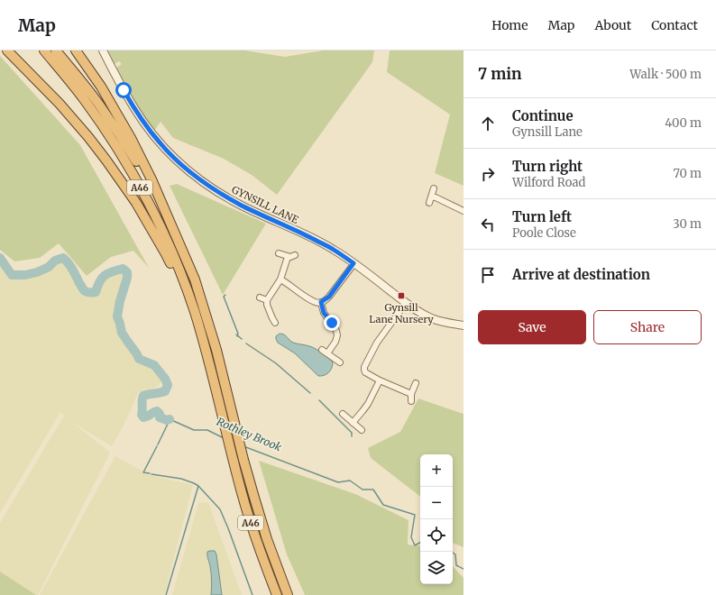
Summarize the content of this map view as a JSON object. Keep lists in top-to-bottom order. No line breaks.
{"streets":{"highway":["A46"],"street":["GYNSILL LANE"]},"water":["Rothley Brook"],"places":{"transit":["Gynsill Lane Nursery"]},"page":{"header":"Map","nav":["Home","Map","About","Contact"],"heading":["7 min","Walk · 500 m"],"list":[["Continue","Gynsill Lane","400 m"],["Turn right","Wilford Road","70 m"],["Turn left","Poole Close","30 m"],"Arrive at destination"],"buttons":["Save","Share"],"map_buttons":["+","−"]}}
